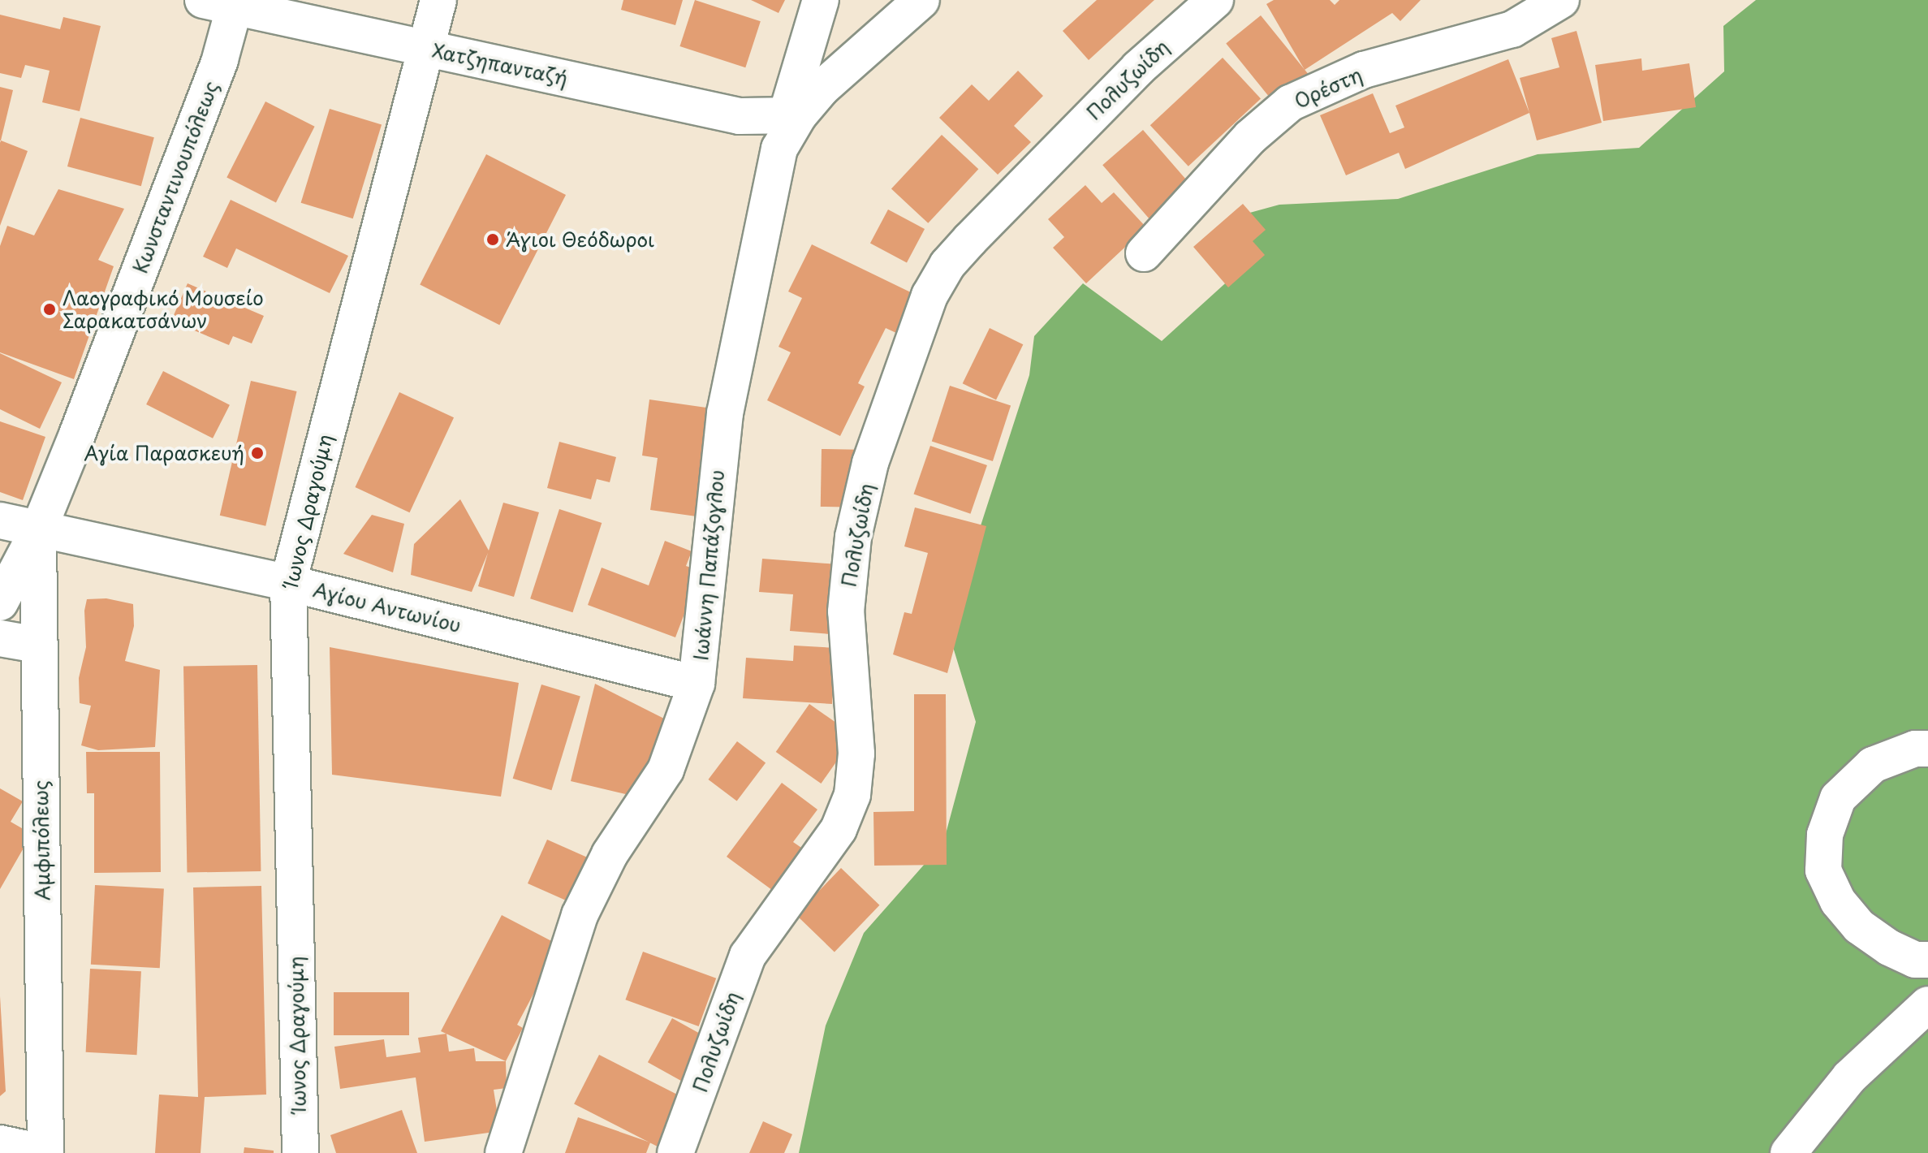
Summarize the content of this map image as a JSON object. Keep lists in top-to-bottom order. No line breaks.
{"streets":{"street":["Χατζηπανταζή","Πολυζωίδη","Ορέστη","Κωνσταντινουπόλεως","Ίωνος Δραγούμη","Ιωάννη Παπάζογλου","Αγίου Αντωνίου","Αμφιπόλεως"]},"crossings":[["Χατζηπανταζή","Κωνσταντινουπόλεως"],["Χατζηπανταζή","Ίωνος Δραγούμη"],["Χατζηπανταζή","Ιωάννη Παπάζογλου"],["Κωνσταντινουπόλεως","Αγίου Αντωνίου"],["Κωνσταντινουπόλεως","Αμφιπόλεως"],["Ίωνος Δραγούμη","Αγίου Αντωνίου"],["Ιωάννη Παπάζογλου","Αγίου Αντωνίου"],["Αγίου Αντωνίου","Αμφιπόλεως"]],"places":["Άγιοι Θεόδωροι","Λαογραφικό Μουσείο Σαρακατσάνων","Αγία Παρασκευή"]}
